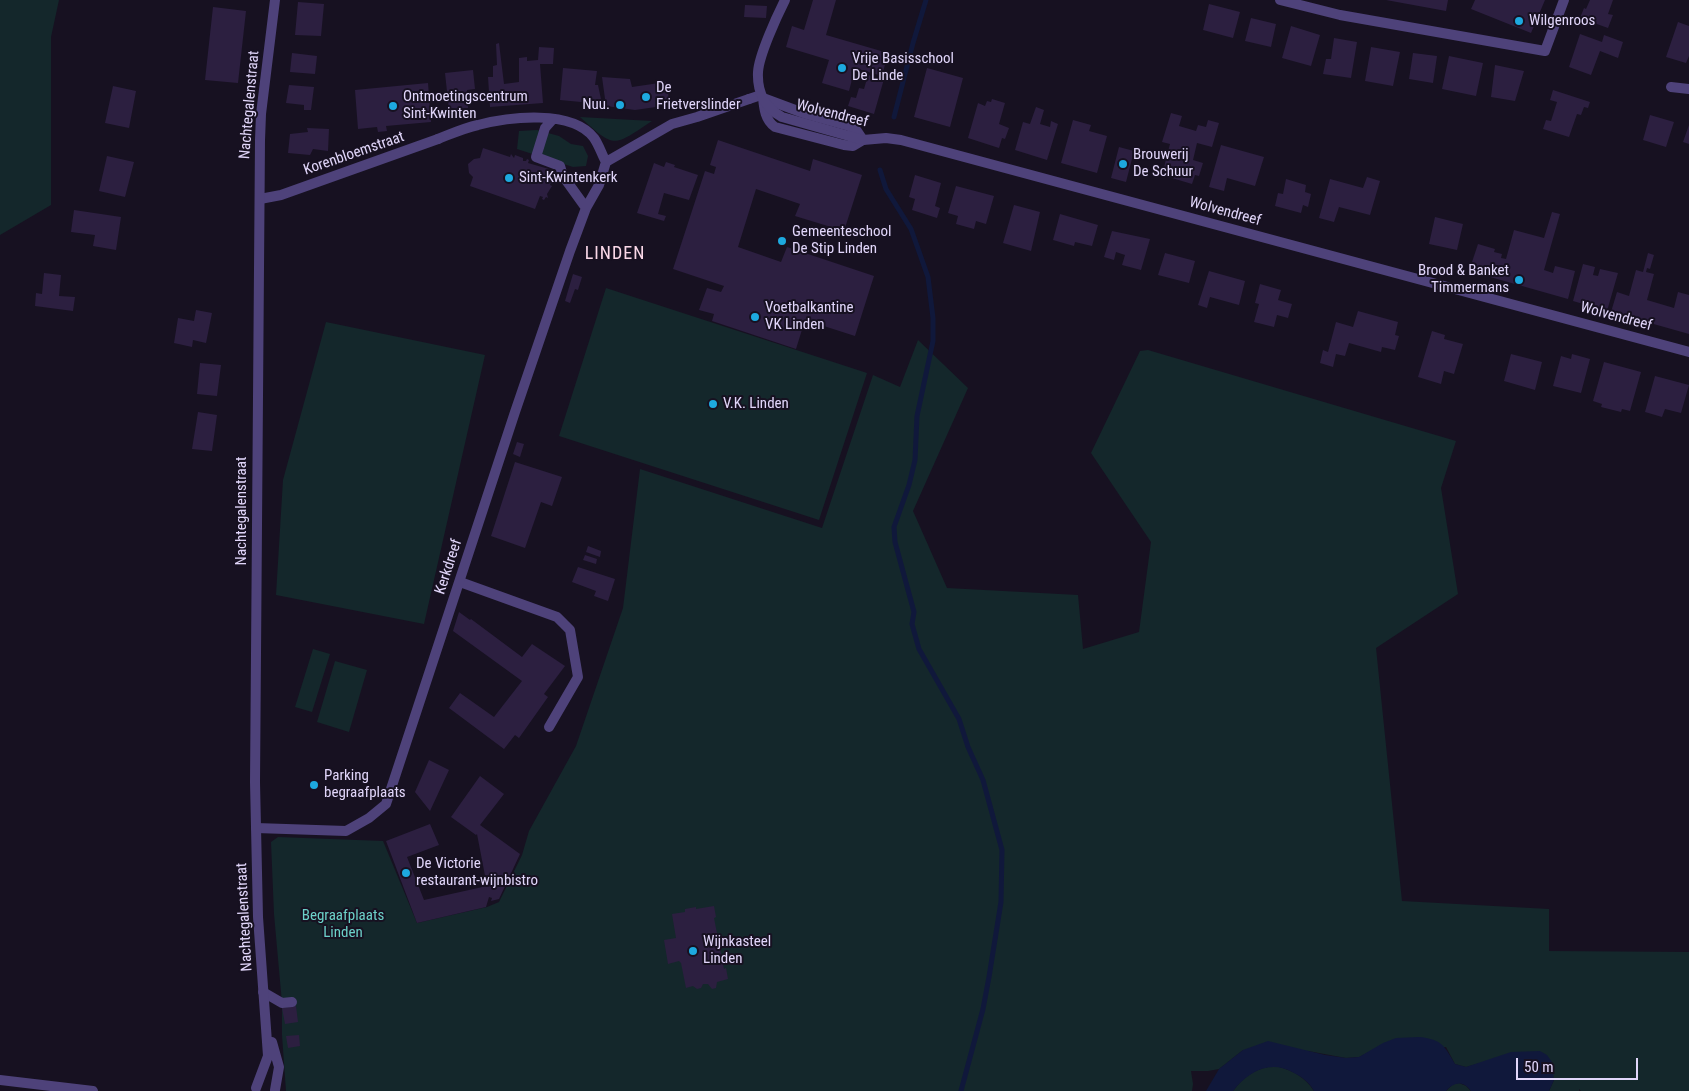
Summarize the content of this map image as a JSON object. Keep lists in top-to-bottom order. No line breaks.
{"streets":{"street":["Nachtegalenstraat","Wolvendreef","Korenbloemstraat","Kerkdreef"]},"crossings":[["Nachtegalenstraat","Korenbloemstraat"],["Nachtegalenstraat","Kerkdreef"],["Korenbloemstraat","Kerkdreef"]],"districts":["LINDEN"],"parks":["Begraafplaats Linden"],"places":["Wilgenroos","Vrije Basisschool De Linde","De Frietverslinder","Nuu.","Ontmoetingscentrum Sint-Kwinten","Brouwerij De Schuur","Sint-Kwintenkerk","Gemeenteschool De Stip Linden","Brood & Banket Timmermans","Voetbalkantine VK Linden","V.K. Linden","Parking begraafplaats","De Victorie restaurant-wijnbistro","Wijnkasteel Linden"],"scale_bar":"50 m"}
